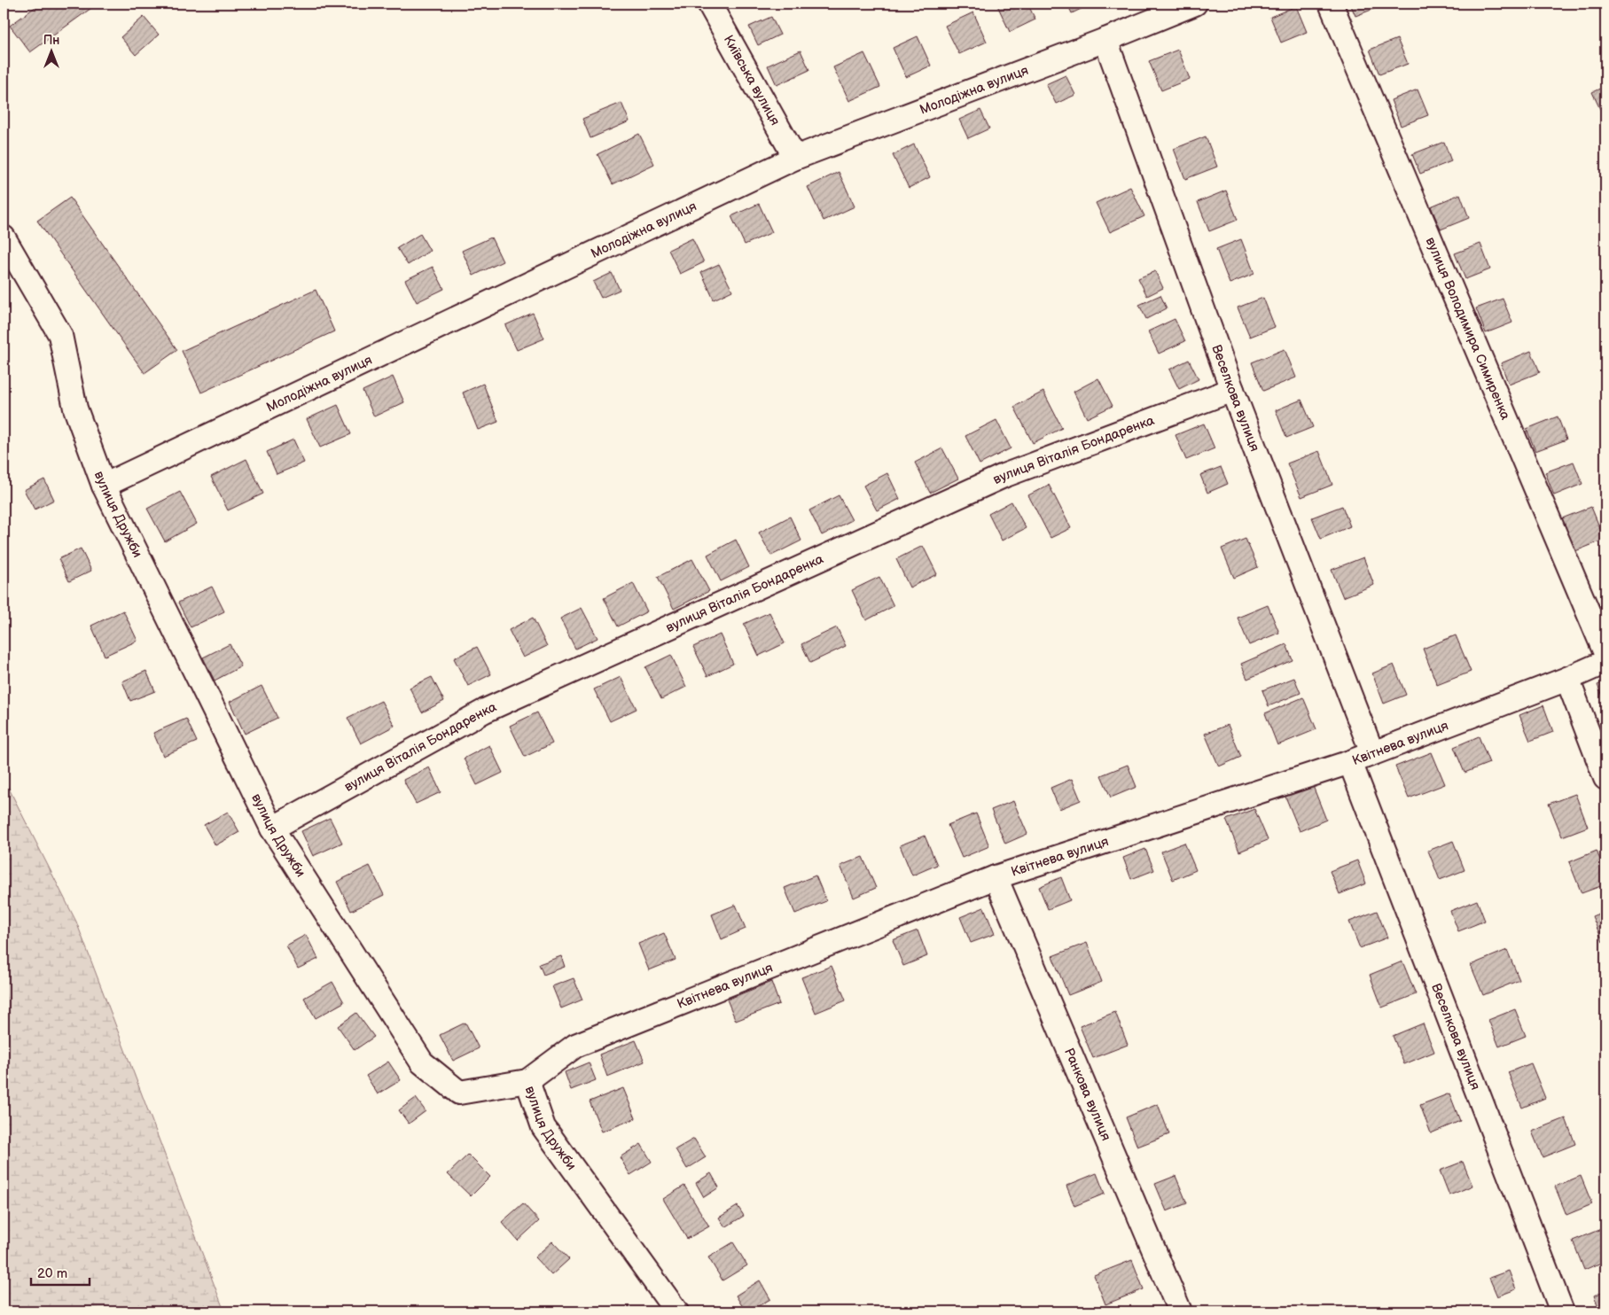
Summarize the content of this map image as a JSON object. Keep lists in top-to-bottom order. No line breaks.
{"streets":{"street":["Київська вулиця","Молодіжна вулиця","вулиця Володимира Симиренка","Веселкова вулиця","вулиця Віталія Бондаренка","вулиця Дружби","Квітнева вулиця","Ранкова вулиця"]},"crossings":[["Київська вулиця","Молодіжна вулиця"],["Молодіжна вулиця","Веселкова вулиця"],["Молодіжна вулиця","вулиця Дружби"],["Веселкова вулиця","вулиця Віталія Бондаренка"],["Веселкова вулиця","Квітнева вулиця"],["вулиця Віталія Бондаренка","вулиця Дружби"],["вулиця Дружби","Квітнева вулиця"],["Квітнева вулиця","Ранкова вулиця"]],"scale_bar":"20 m","north":"top"}
